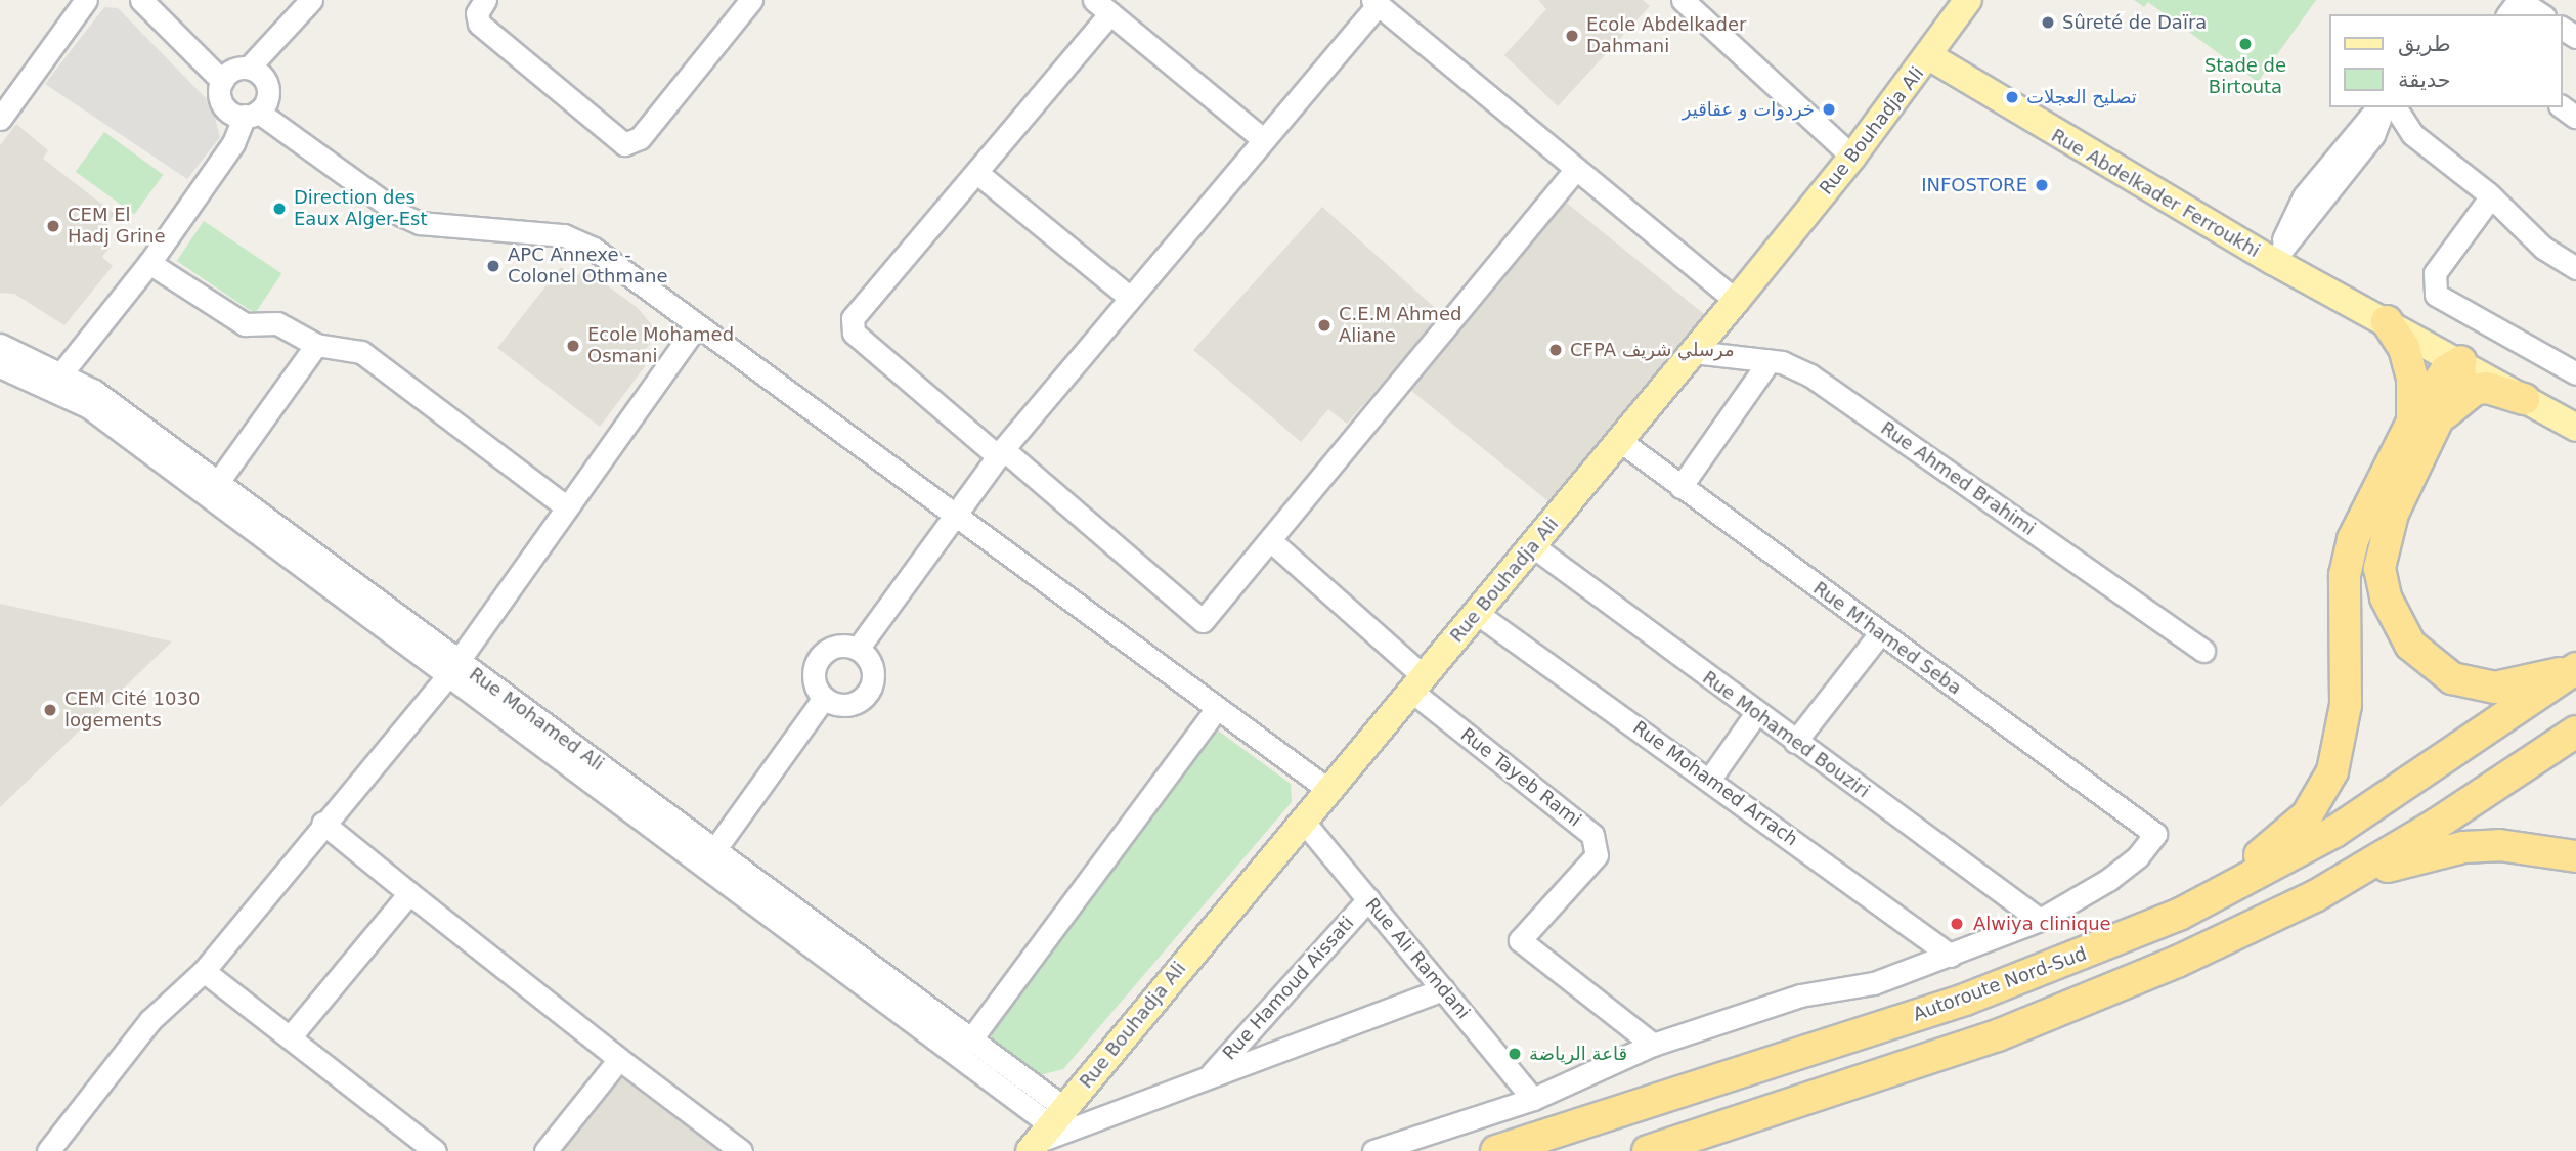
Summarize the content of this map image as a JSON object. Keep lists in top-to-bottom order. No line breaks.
{"streets":{"highway":["Autoroute Nord-Sud"],"main road":["Rue Bouhadja Ali","Rue Abdelkader Ferroukhi"],"street":["Rue Ahmed Brahimi","Rue M'hamed Seba","Rue Mohamed Ali","Rue Mohamed Bouziri","Rue Tayeb Rami","Rue Mohamed Arrach","Rue Ali Ramdani","Rue Hamoud Aissati"]},"crossings":[["Rue Bouhadja Ali","Rue Abdelkader Ferroukhi"],["Rue Bouhadja Ali","Rue Ahmed Brahimi"],["Rue Bouhadja Ali","Rue M'hamed Seba"],["Rue Bouhadja Ali","Rue Mohamed Ali"],["Rue Bouhadja Ali","Rue Mohamed Bouziri"],["Rue Bouhadja Ali","Rue Tayeb Rami"],["Rue Bouhadja Ali","Rue Mohamed Arrach"],["Rue Bouhadja Ali","Rue Ali Ramdani"],["Rue M'hamed Seba","Rue Mohamed Bouziri"],["Rue Ali Ramdani","Rue Hamoud Aissati"]],"places":["Sûreté de Daïra","Ecole Abdelkader Dahmani","Stade de Birtouta","تصليح العجلات","خردوات و عقاقير","INFOSTORE","Direction des Eaux Alger-Est","CEM El Hadj Grine","APC Annexe - Colonel Othmane","C.E.M Ahmed Aliane","Ecole Mohamed Osmani","CFPA مرسلي شريف","CEM Cité 1030 logements","Alwiya clinique","قاعة الرياضة"],"legend":["طريق","حديقة"]}
